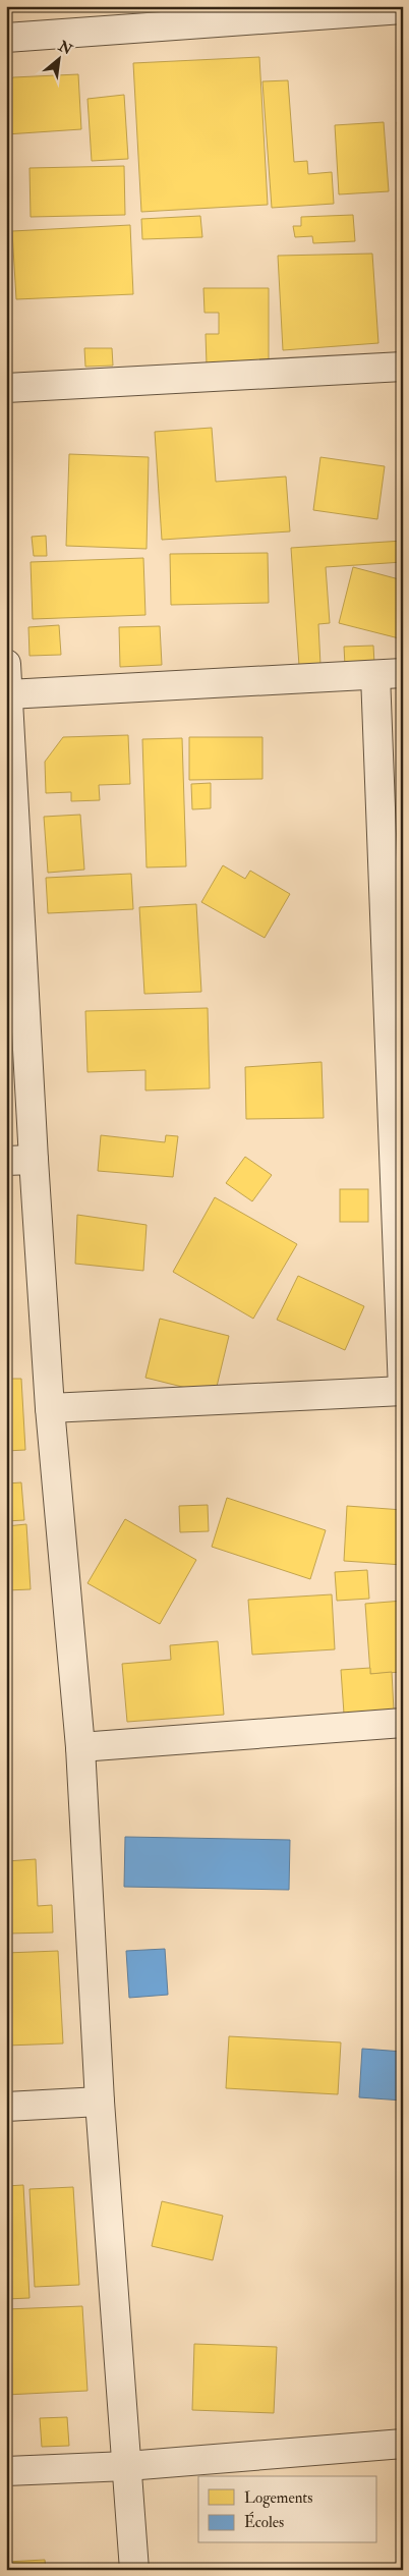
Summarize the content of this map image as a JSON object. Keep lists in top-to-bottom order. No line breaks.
{"legend":["Logements","Écoles"],"north":"top right"}
